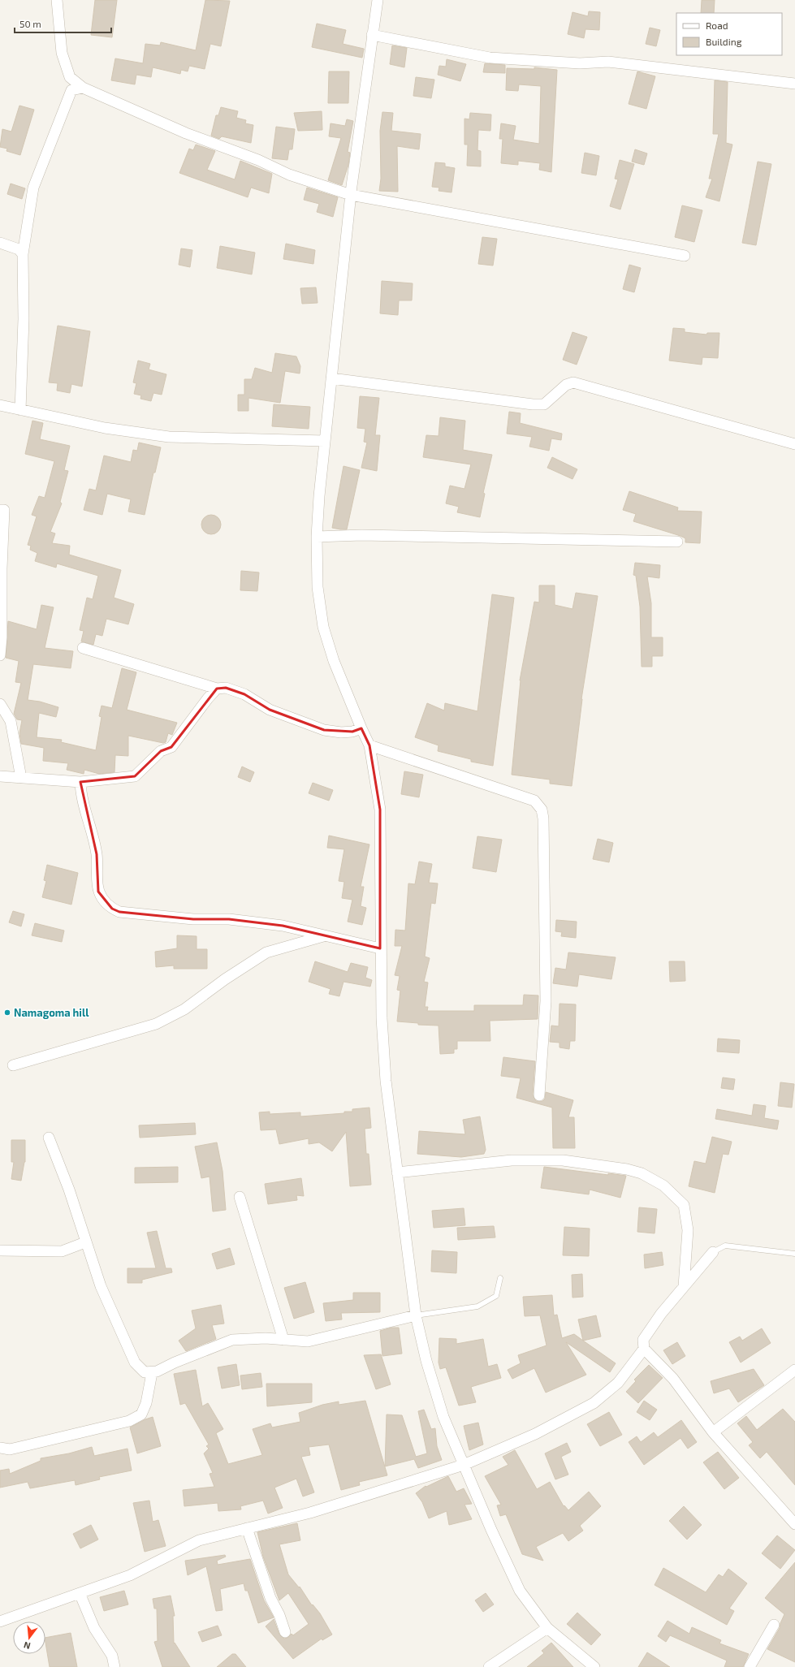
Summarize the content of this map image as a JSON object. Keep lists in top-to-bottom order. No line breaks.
{"places":["Namagoma hill"],"legend":["Road","Building"],"scale_bar":"50 m","north":"bottom"}
